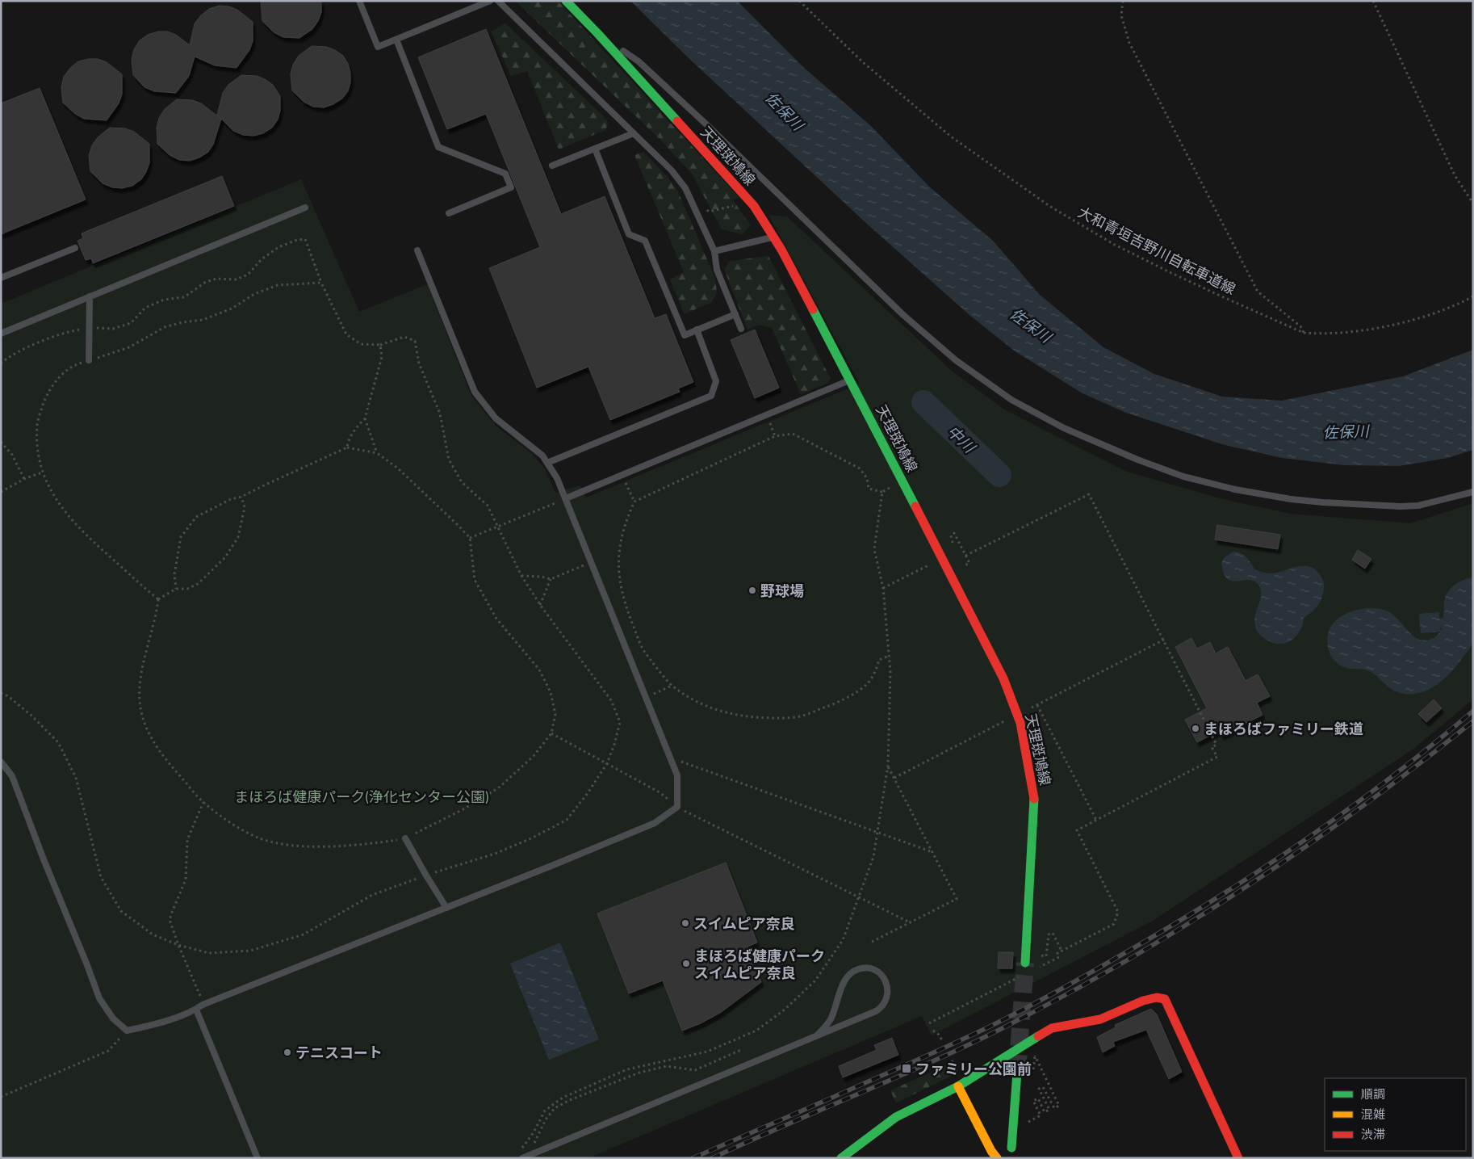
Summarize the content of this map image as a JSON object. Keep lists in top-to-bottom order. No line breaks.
{"streets":{"main road":["天理斑鳩線"],"path":["大和青垣吉野川自転車道線"]},"water":["佐保川","中川"],"parks":["まほろば健康パーク(浄化センター公園)"],"places":{"other":["野球場","まほろばファミリー鉄道","スイムピア奈良","まほろば健康パーク スイムピア奈良","テニスコート"],"transit":["ファミリー公園前"]},"legend":["順調","混雑","渋滞"]}
